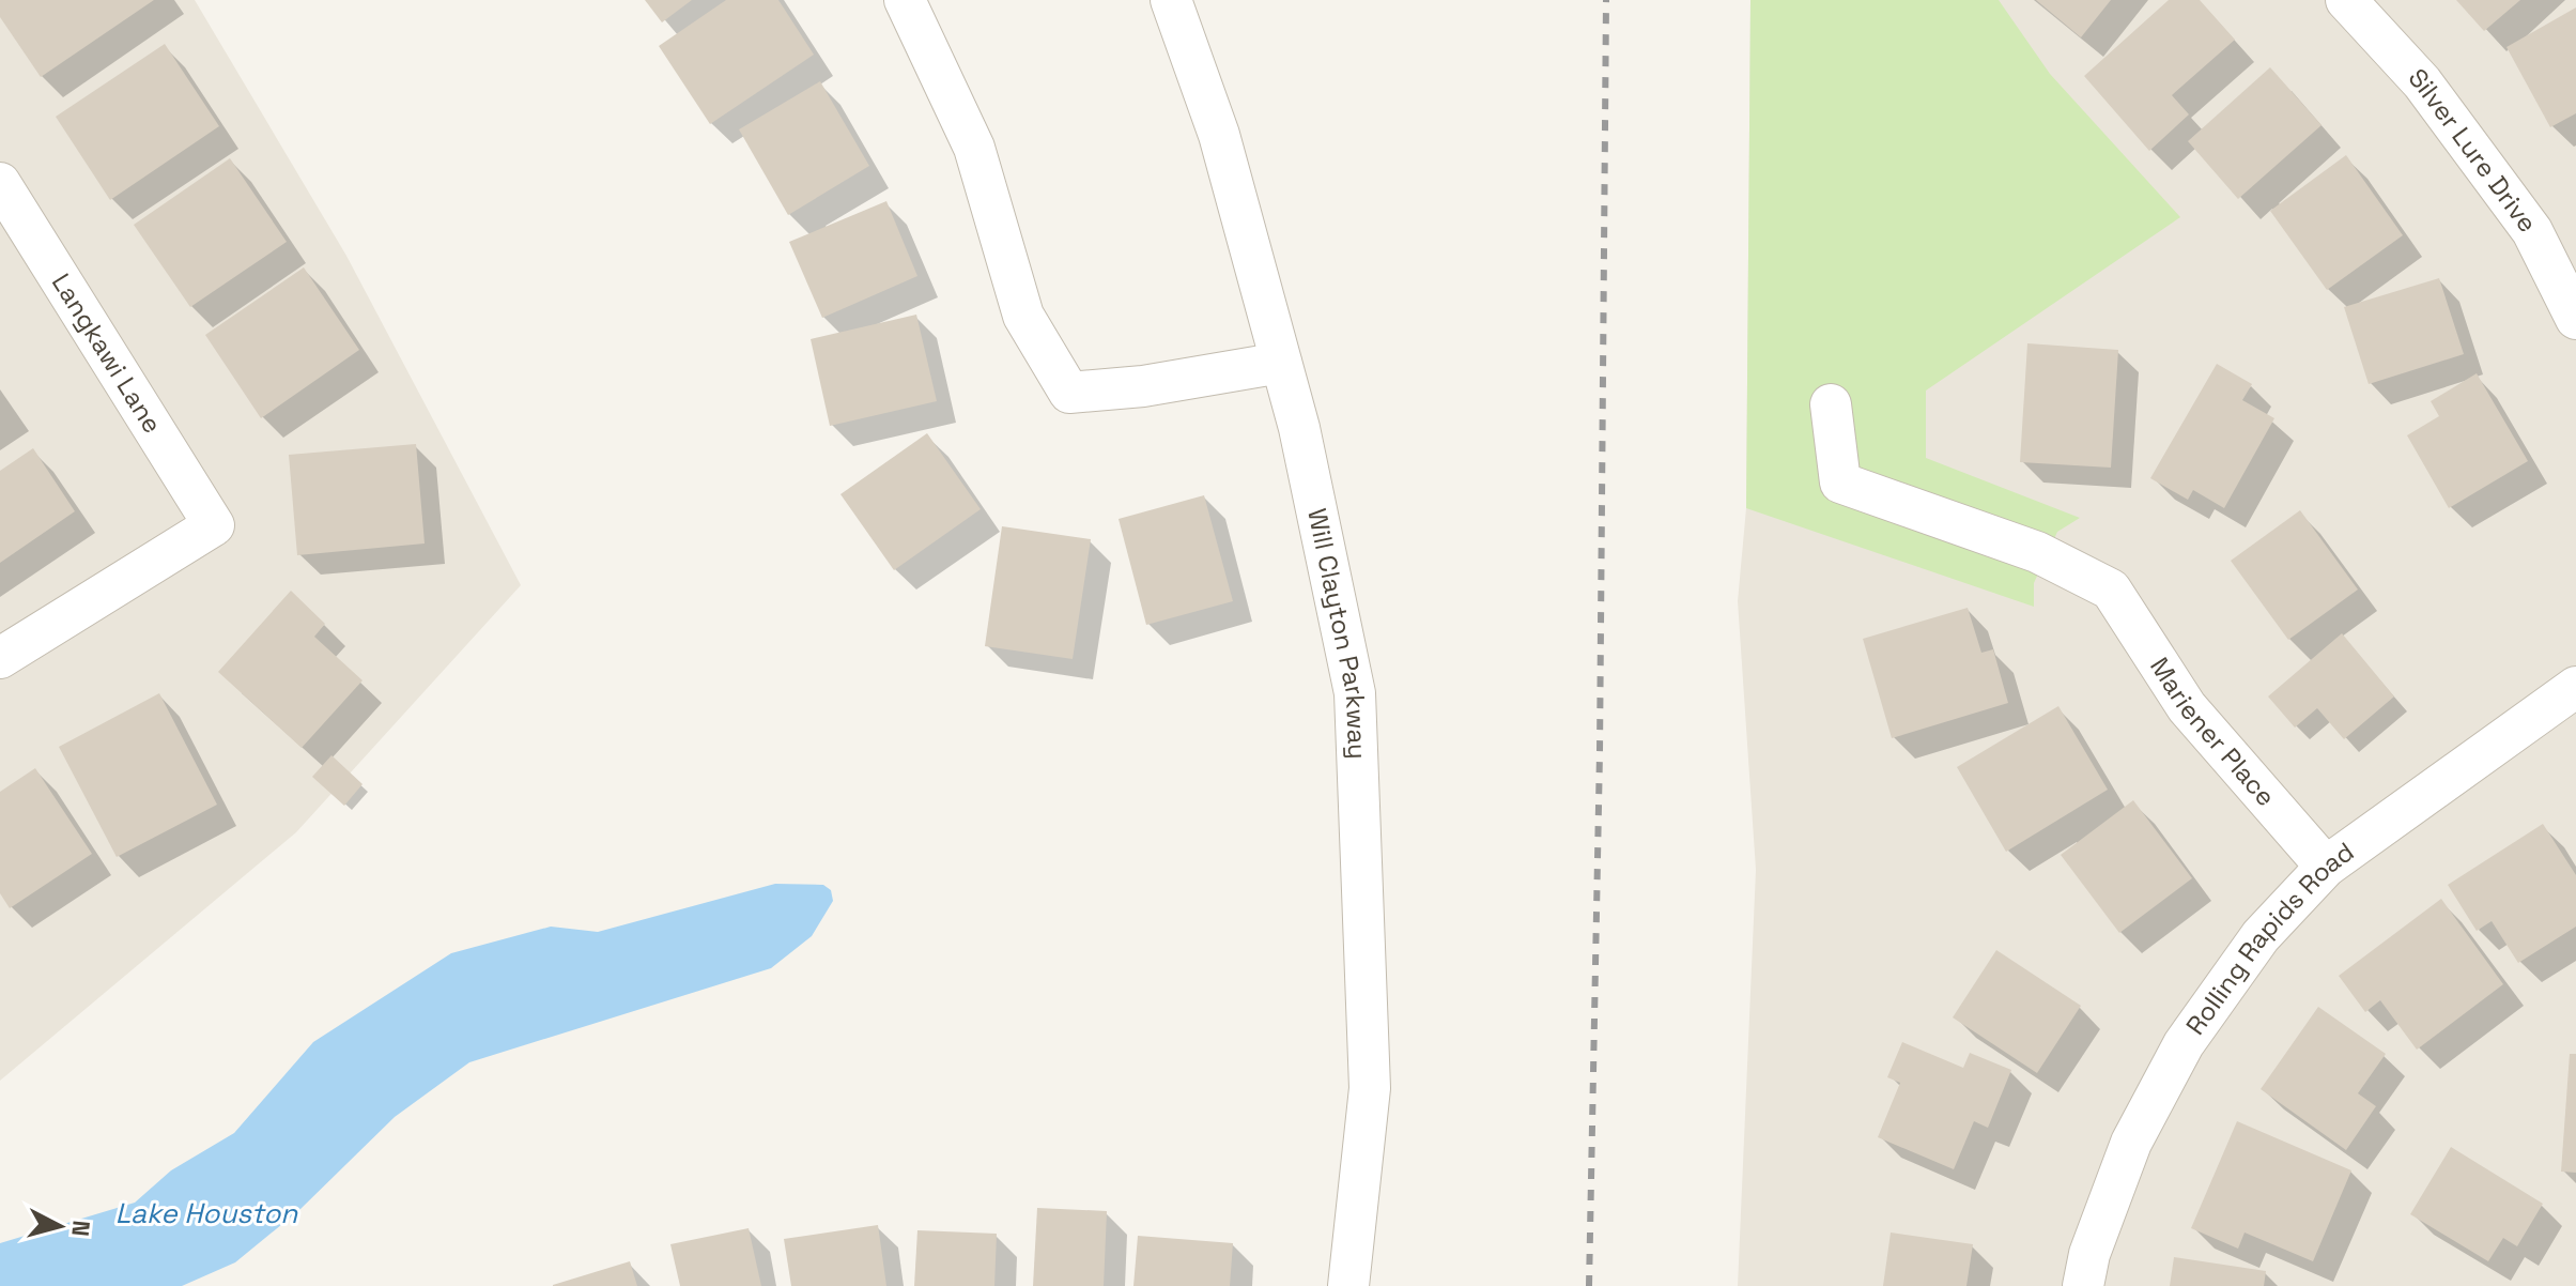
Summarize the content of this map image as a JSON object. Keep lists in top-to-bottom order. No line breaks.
{"streets":{"street":["Silver Lure Drive","Langkawi Lane","Will Clayton Parkway","Mariener Place","Rolling Rapids Road"]},"crossings":[["Mariener Place","Rolling Rapids Road"]],"water":["Lake Houston"],"north":"right"}
